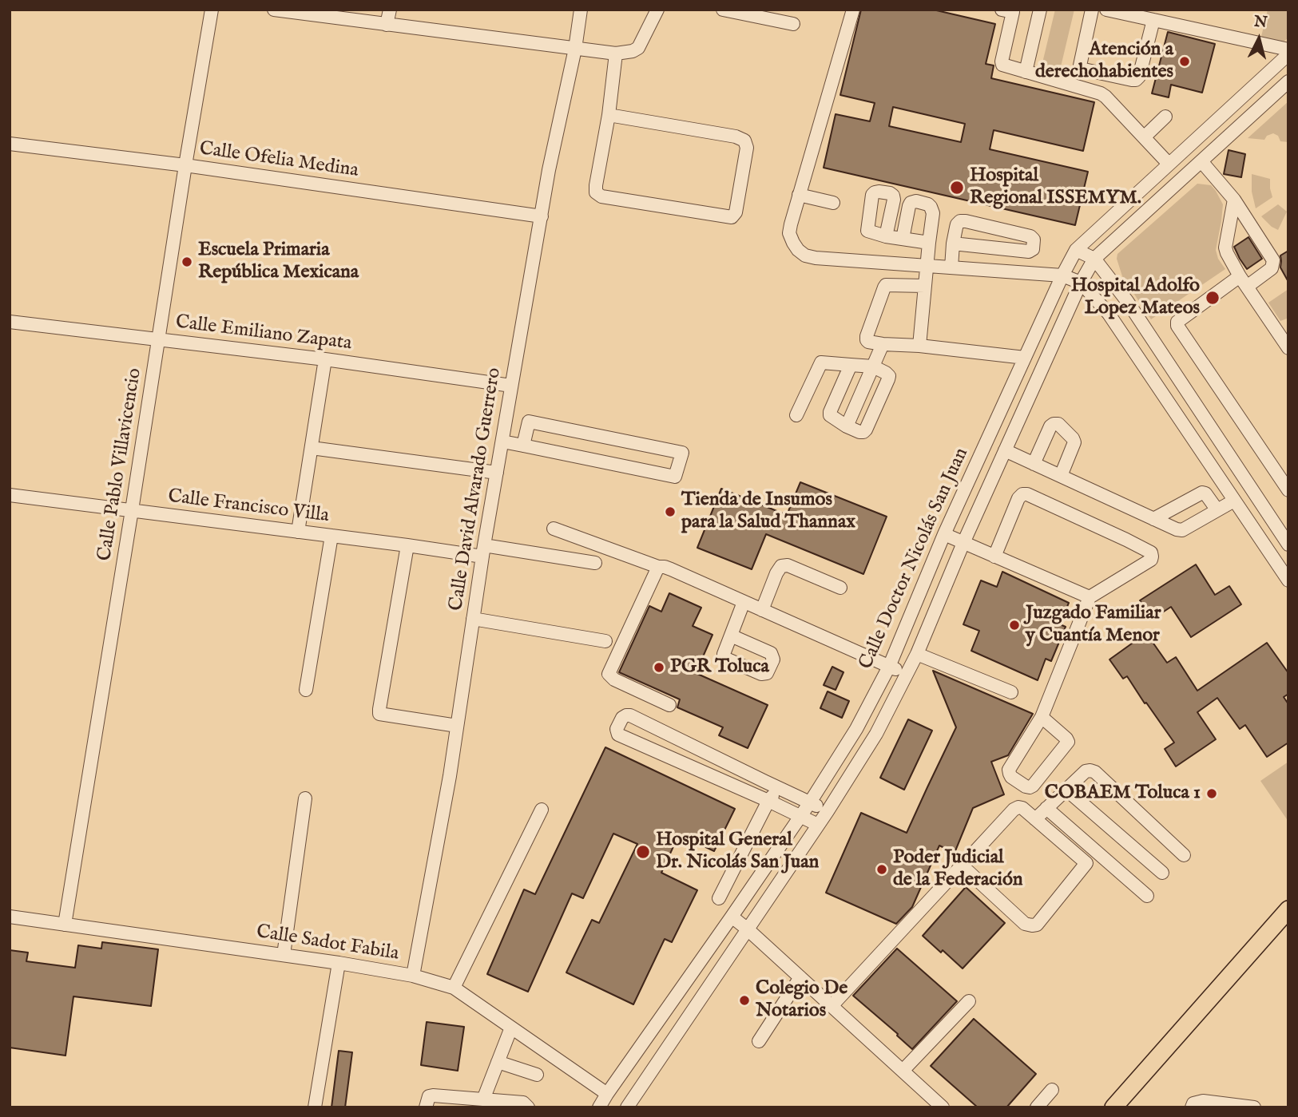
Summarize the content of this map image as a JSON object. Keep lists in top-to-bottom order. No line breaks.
{"streets":{"street":["Calle Ofelia Medina","Calle Emiliano Zapata","Calle Pablo Villavicencio","Calle David Alvarado Guerrero","Calle Francisco Villa","Calle Doctor Nicolás San Juan","Calle Sadot Fabila"]},"crossings":[["Calle Ofelia Medina","Calle Pablo Villavicencio"],["Calle Ofelia Medina","Calle David Alvarado Guerrero"],["Calle Emiliano Zapata","Calle Pablo Villavicencio"],["Calle Emiliano Zapata","Calle David Alvarado Guerrero"],["Calle Pablo Villavicencio","Calle Francisco Villa"],["Calle Pablo Villavicencio","Calle Sadot Fabila"],["Calle David Alvarado Guerrero","Calle Francisco Villa"],["Calle David Alvarado Guerrero","Calle Sadot Fabila"],["Calle Doctor Nicolás San Juan","Calle Sadot Fabila"]],"places":["Atención a derechohabientes","Hospital Regional ISSEMYM.","Escuela Primaria República Mexicana","Hospital Adolfo Lopez Mateos","Tienda de Insumos para la Salud Thannax","Juzgado Familiar y Cuantía Menor","PGR Toluca","COBAEM Toluca 1","Hospital General Dr. Nicolás San Juan","Poder Judicial de la Federación","Colegio De Notarios"],"north":"top"}
